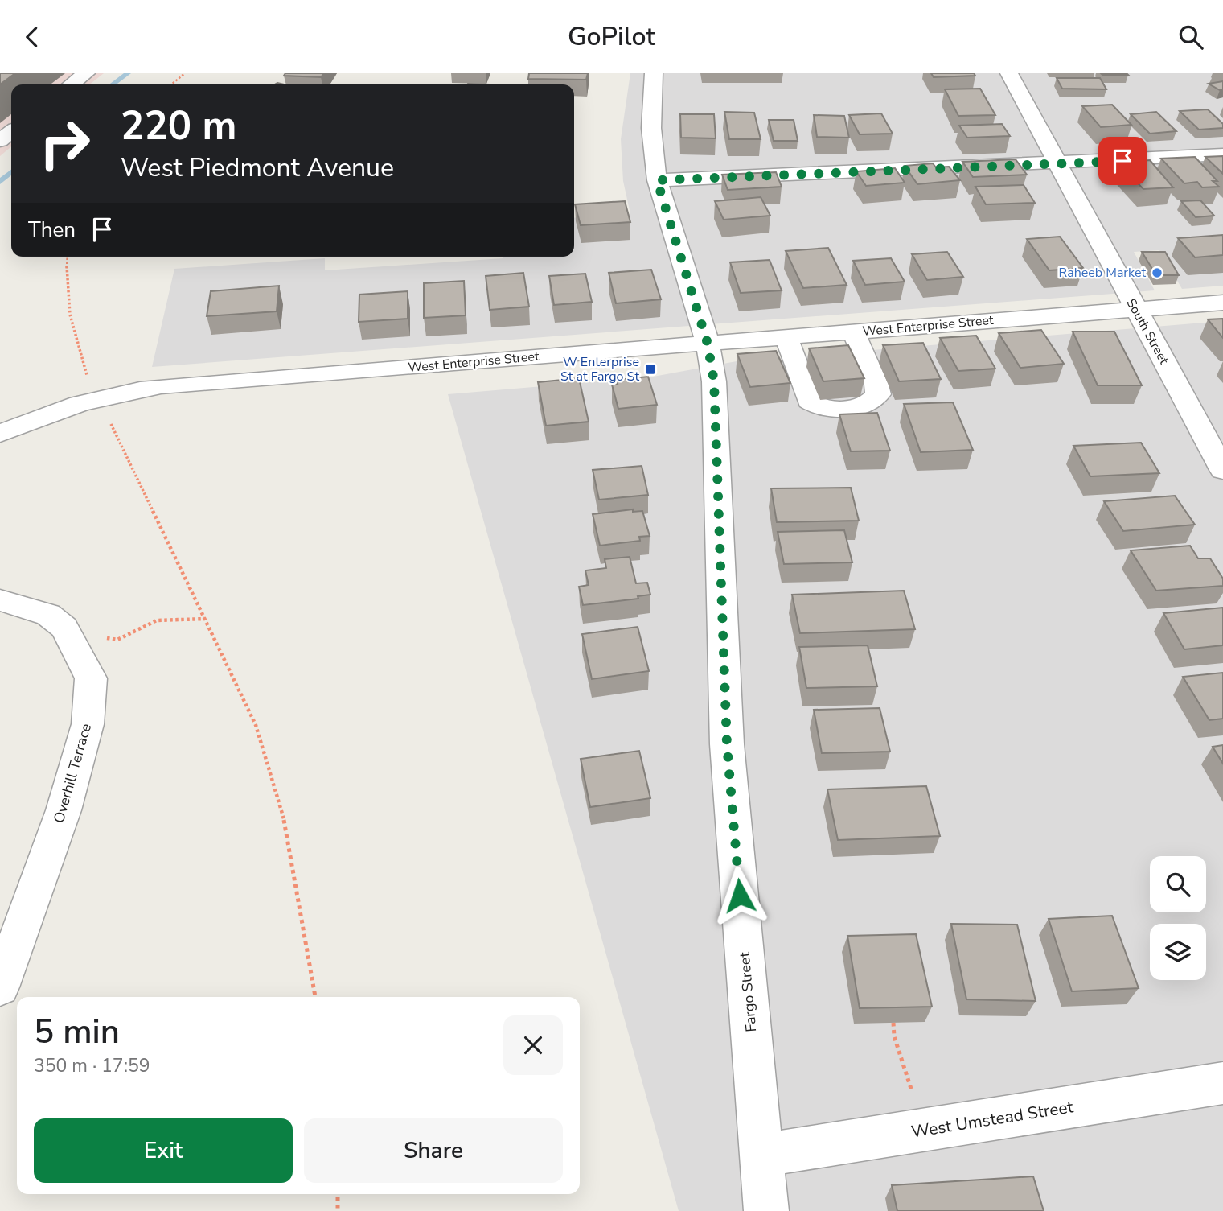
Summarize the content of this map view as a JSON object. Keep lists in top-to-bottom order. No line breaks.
{"streets":{"street":["West Enterprise Street","South Street","Overhill Terrace","Fargo Street","West Umstead Street"]},"crossings":[["West Enterprise Street","South Street"],["West Enterprise Street","Fargo Street"],["Fargo Street","West Umstead Street"]],"places":{"other":["Raheeb Market"],"transit":["W Enterprise St at Fargo St"]},"page":{"header":"GoPilot","turn":["220 m","West Piedmont Avenue"],"then":"Then","heading":["5 min","350 m · 17:59"],"buttons":["Exit","Share"]}}
